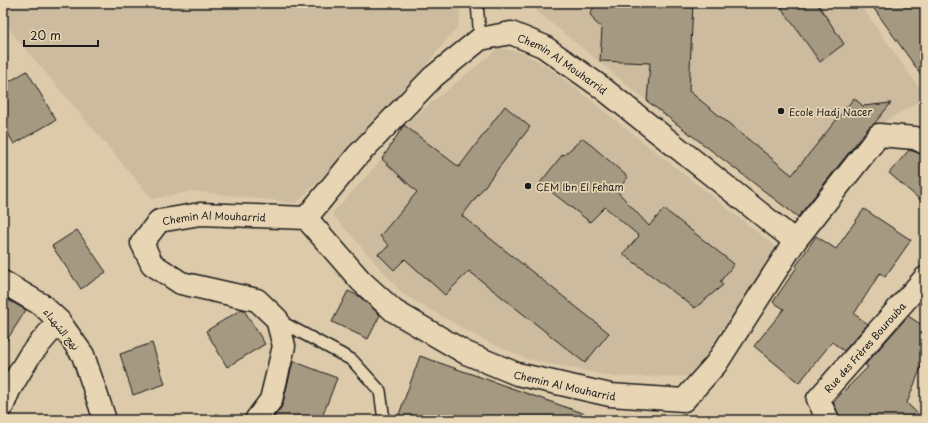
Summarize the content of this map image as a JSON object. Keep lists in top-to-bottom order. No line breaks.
{"streets":{"street":["Chemin Al Mouharrid","نهج الشهداء","Rue des Frères Bourouba"]},"places":["Ecole Hadj Nacer","CEM Ibn El Feham"],"scale_bar":"20 m"}
